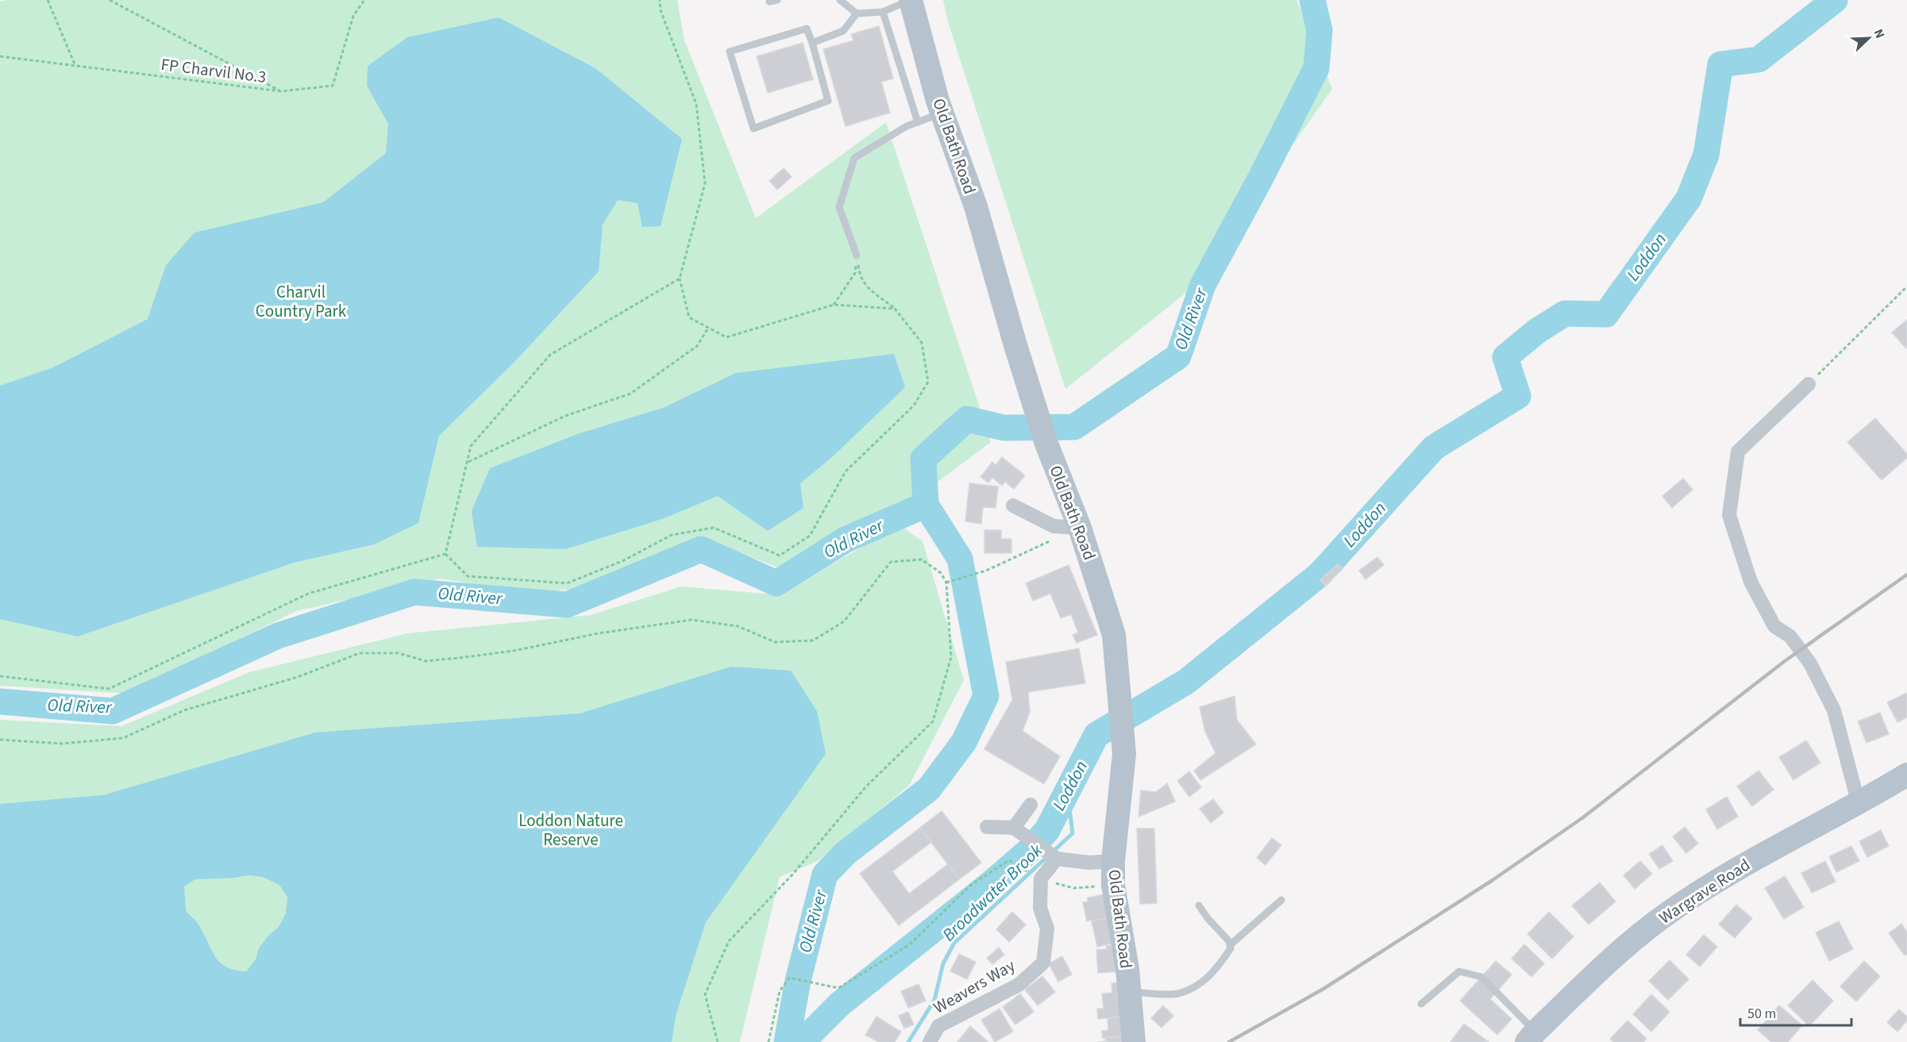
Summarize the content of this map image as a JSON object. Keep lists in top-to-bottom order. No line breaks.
{"streets":{"main road":["Old Bath Road","Wargrave Road"],"street":["Weavers Way"],"path":["FP Charvil No.3"]},"water":["Loddon","Old River","Broadwater Brook"],"parks":["Charvil Country Park","Loddon Nature Reserve"],"scale_bar":"50 m","north":"top right"}
